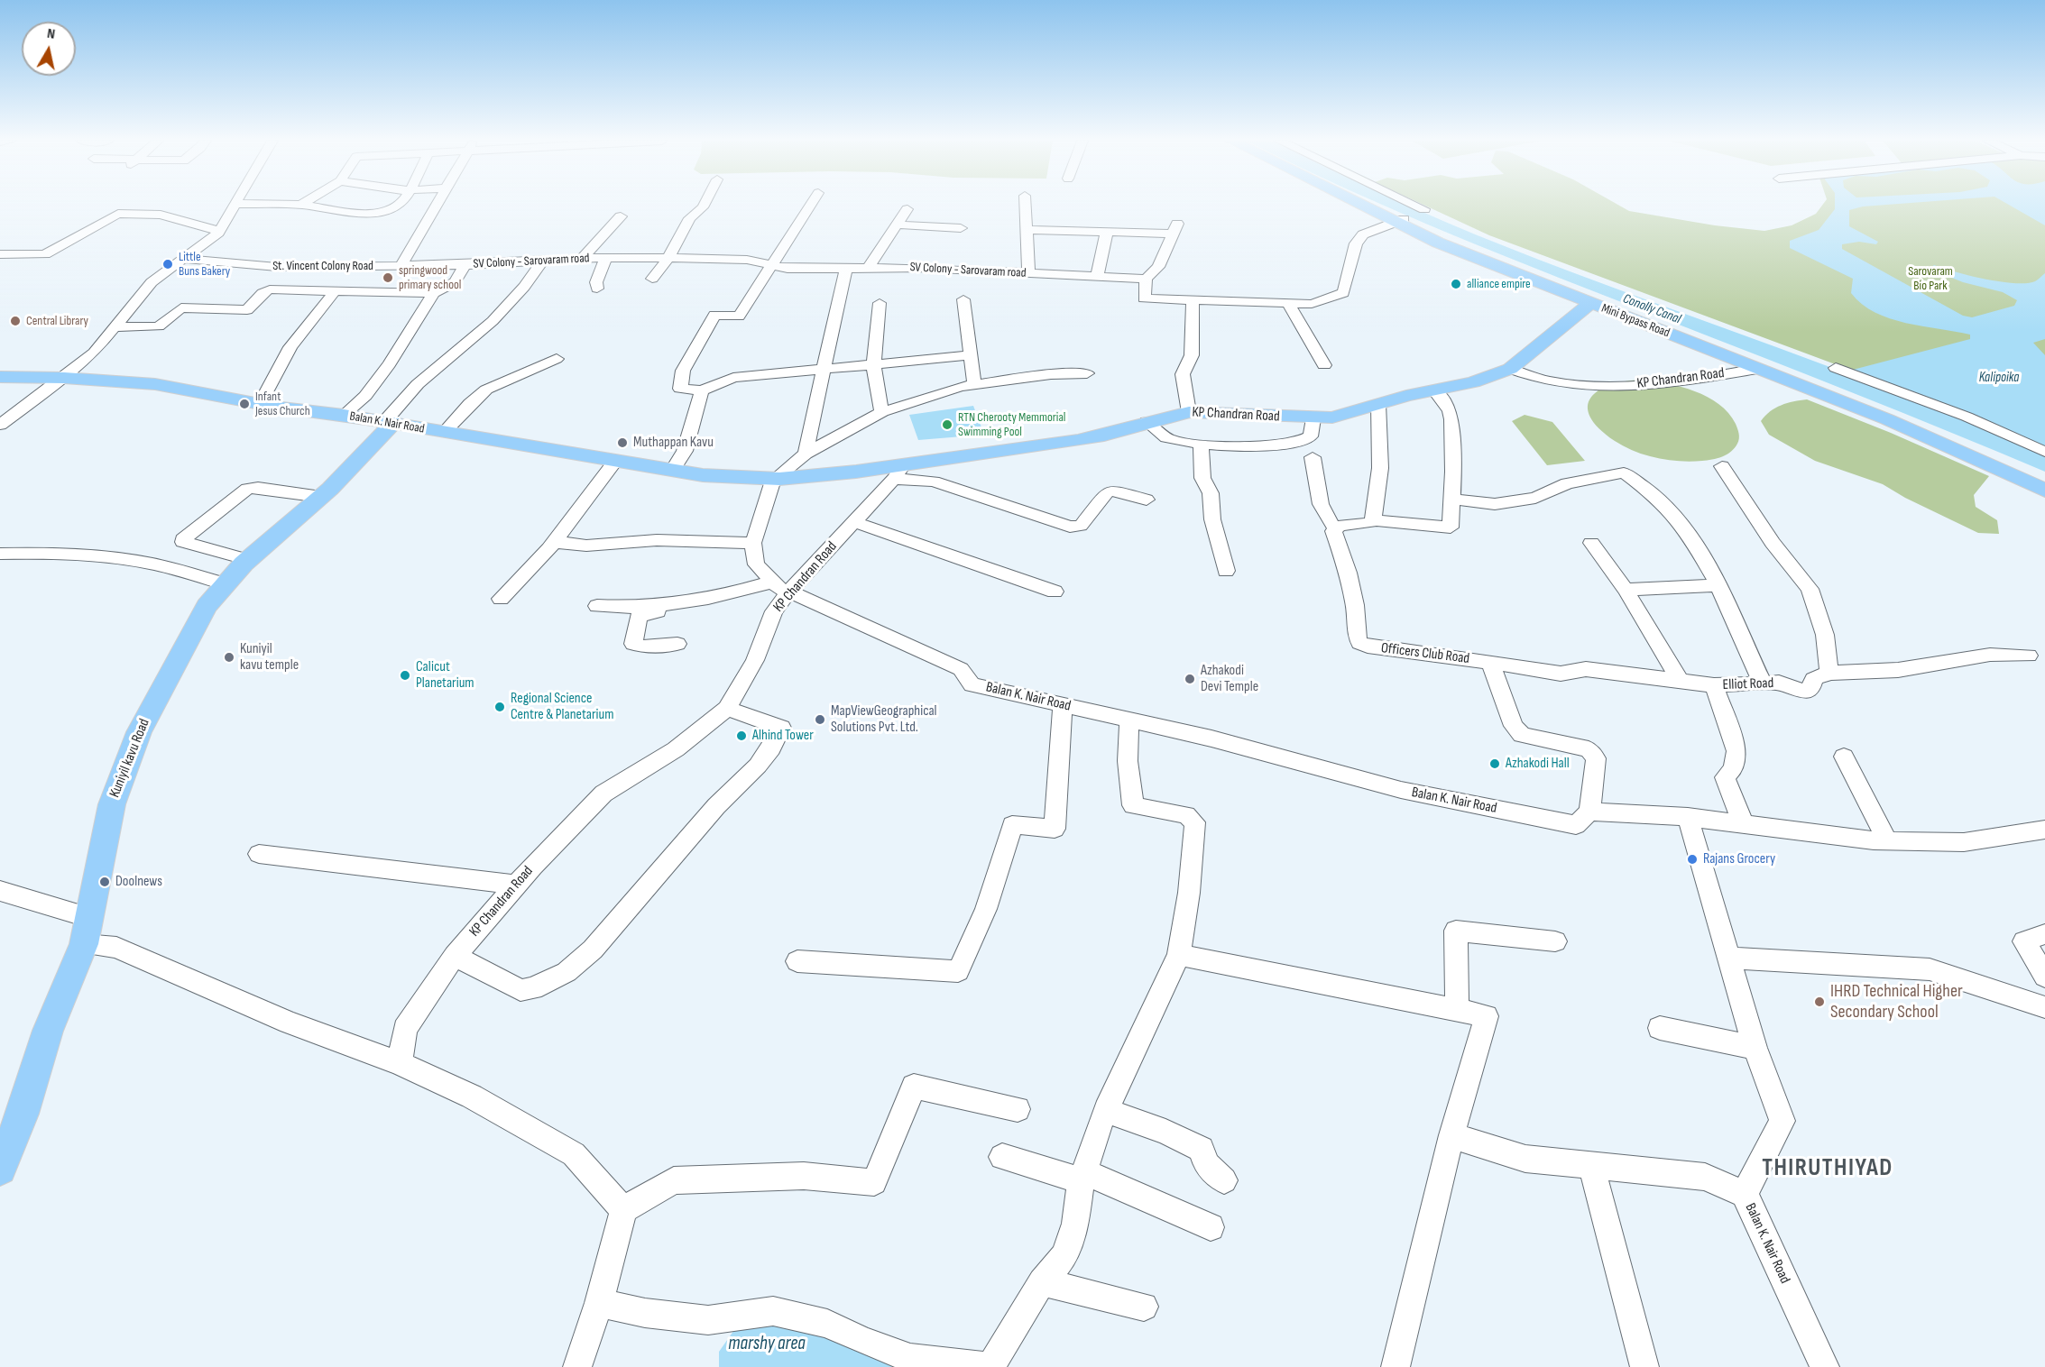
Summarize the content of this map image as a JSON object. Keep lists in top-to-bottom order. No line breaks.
{"streets":{"main road":["Mini Bypass Road","KP Chandran Road","Balan K. Nair Road","Kuniyil kavu Road"],"street":["SV Colony - Sarovaram road","St. Vincent Colony Road","Officers Club Road","Elliot Road"]},"crossings":[["SV Colony - Sarovaram road","St. Vincent Colony Road"],["Mini Bypass Road","KP Chandran Road"],["KP Chandran Road","Balan K. Nair Road"],["Balan K. Nair Road","Officers Club Road"],["Balan K. Nair Road","Kuniyil kavu Road"],["Officers Club Road","Elliot Road"]],"districts":["THIRUTHIYAD"],"water":["Conolly Canal","Kalipoika","marshy area"],"parks":["Sarovaram Bio Park"],"places":["Little Buns Bakery","springwood primary school","alliance empire","Central Library","Infant Jesus Church","RTN Cherooty Memmorial Swimming Pool","Muthappan Kavu","Kuniyil kavu temple","Calicut Planetarium","Azhakodi Devi Temple","Regional Science Centre & Planetarium","MapViewGeographical Solutions Pvt. Ltd.","Alhind Tower","Azhakodi Hall","Rajans Grocery","Doolnews","IHRD Technical Higher Secondary School"],"north":"top"}
